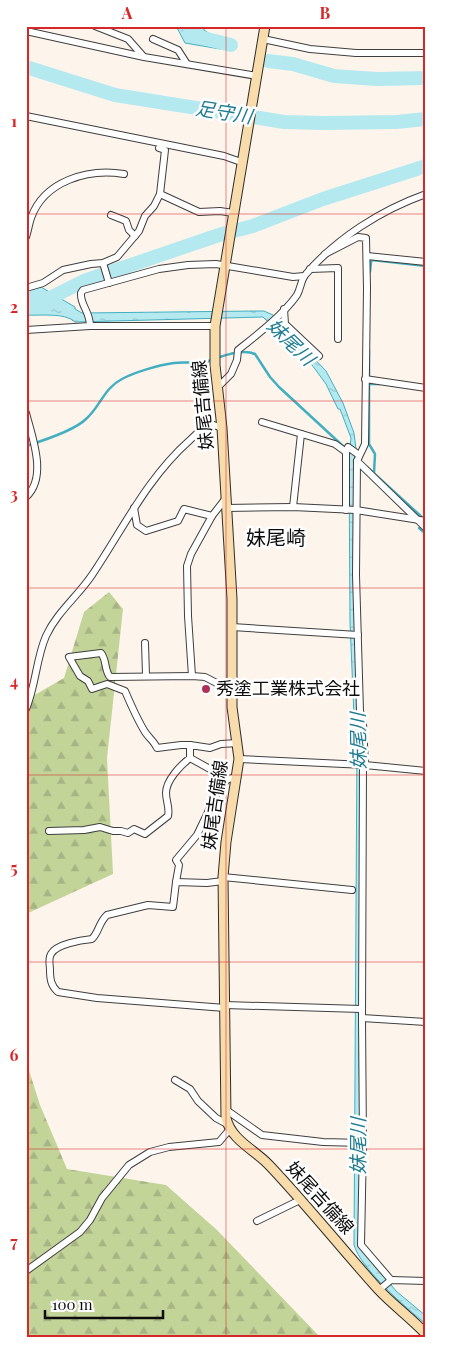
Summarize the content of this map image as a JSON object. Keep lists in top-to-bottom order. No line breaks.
{"streets":{"main road":["妹尾吉備線"]},"districts":["妹尾崎"],"water":["足守川","妹尾川"],"places":["秀塗工業株式会社"],"scale_bar":"100 m","grid":{"columns":["A","B"],"rows":["1","2","3","4","5","6","7"]}}
